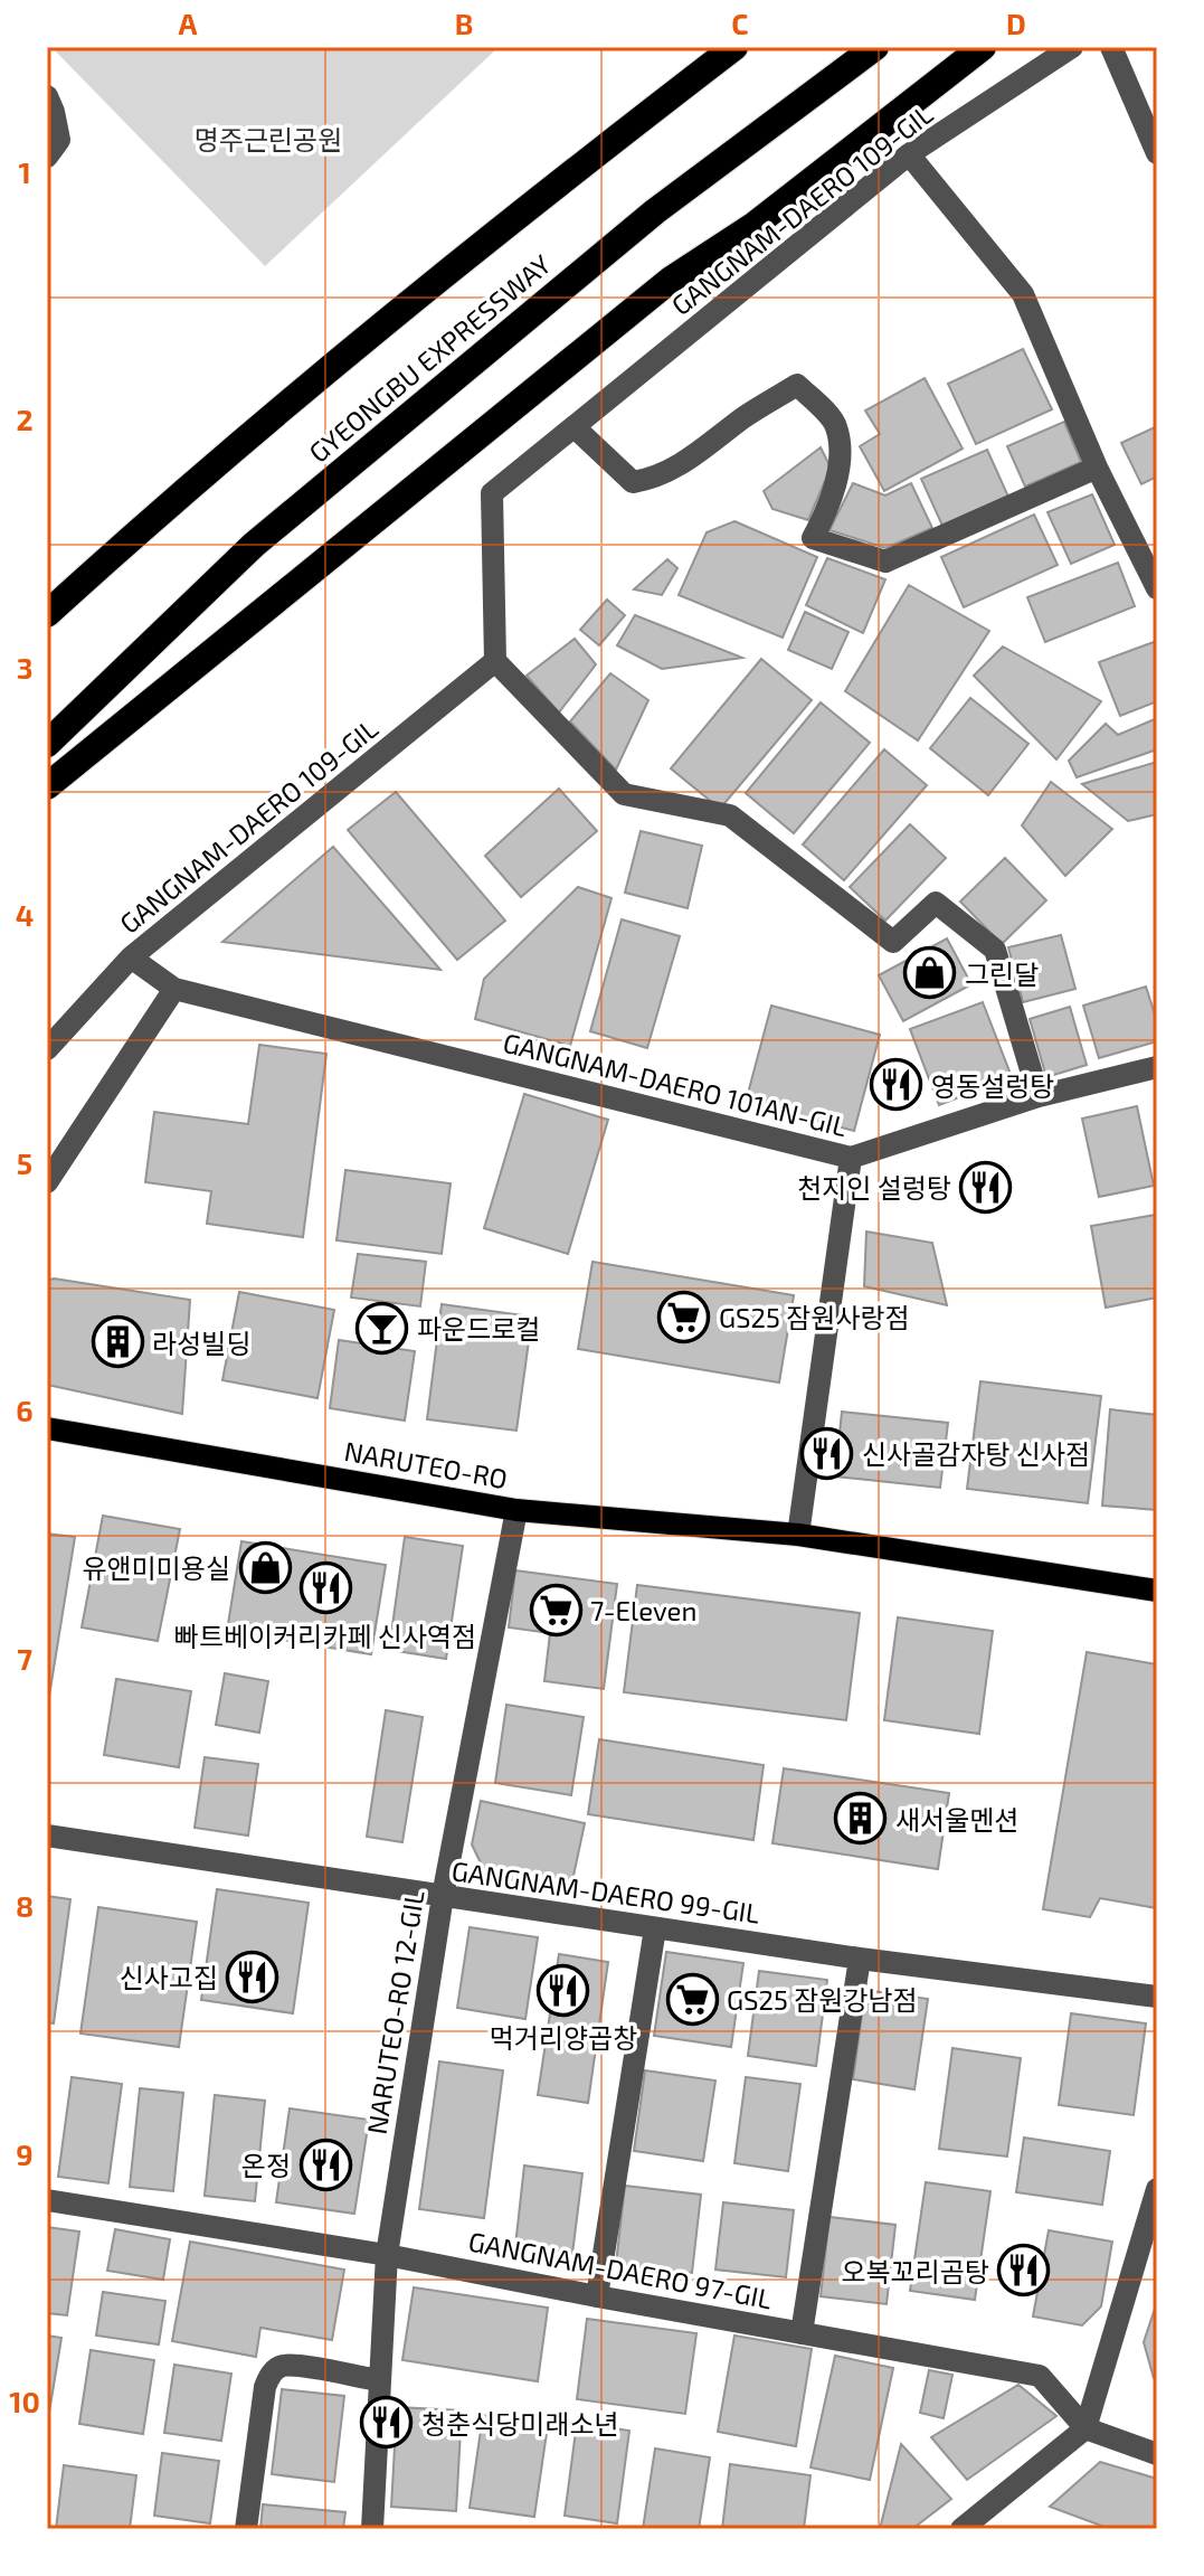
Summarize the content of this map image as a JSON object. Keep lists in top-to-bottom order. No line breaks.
{"streets":{"highway":["GYEONGBU EXPRESSWAY"],"main road":["NARUTEO-RO"],"street":["GANGNAM-DAERO 109-GIL","GANGNAM-DAERO 101AN-GIL","GANGNAM-DAERO 99-GIL","NARUTEO-RO 12-GIL","GANGNAM-DAERO 97-GIL"]},"crossings":[["GANGNAM-DAERO 109-GIL","GANGNAM-DAERO 101AN-GIL"],["NARUTEO-RO","NARUTEO-RO 12-GIL"],["GANGNAM-DAERO 99-GIL","NARUTEO-RO 12-GIL"],["NARUTEO-RO 12-GIL","GANGNAM-DAERO 97-GIL"]],"parks":["명주근린공원"],"places":{"shop":["그린달","유앤미미용실"],"restaurant":["영동설렁탕","천지인 설렁탕","신사골감자탕 신사점","빠트베이커리카페 신사역점","신사고집","먹거리양곱창","온정","오복꼬리곰탕","청춘식당미래소년"],"supermarket":["GS25 잠원사랑점","7-Eleven","GS25 잠원강남점"],"bar":["파운드로컬"],"building":["라성빌딩","새서울멘션"]},"grid":{"columns":["A","B","C","D"],"rows":["1","2","3","4","5","6","7","8","9","10"]}}
